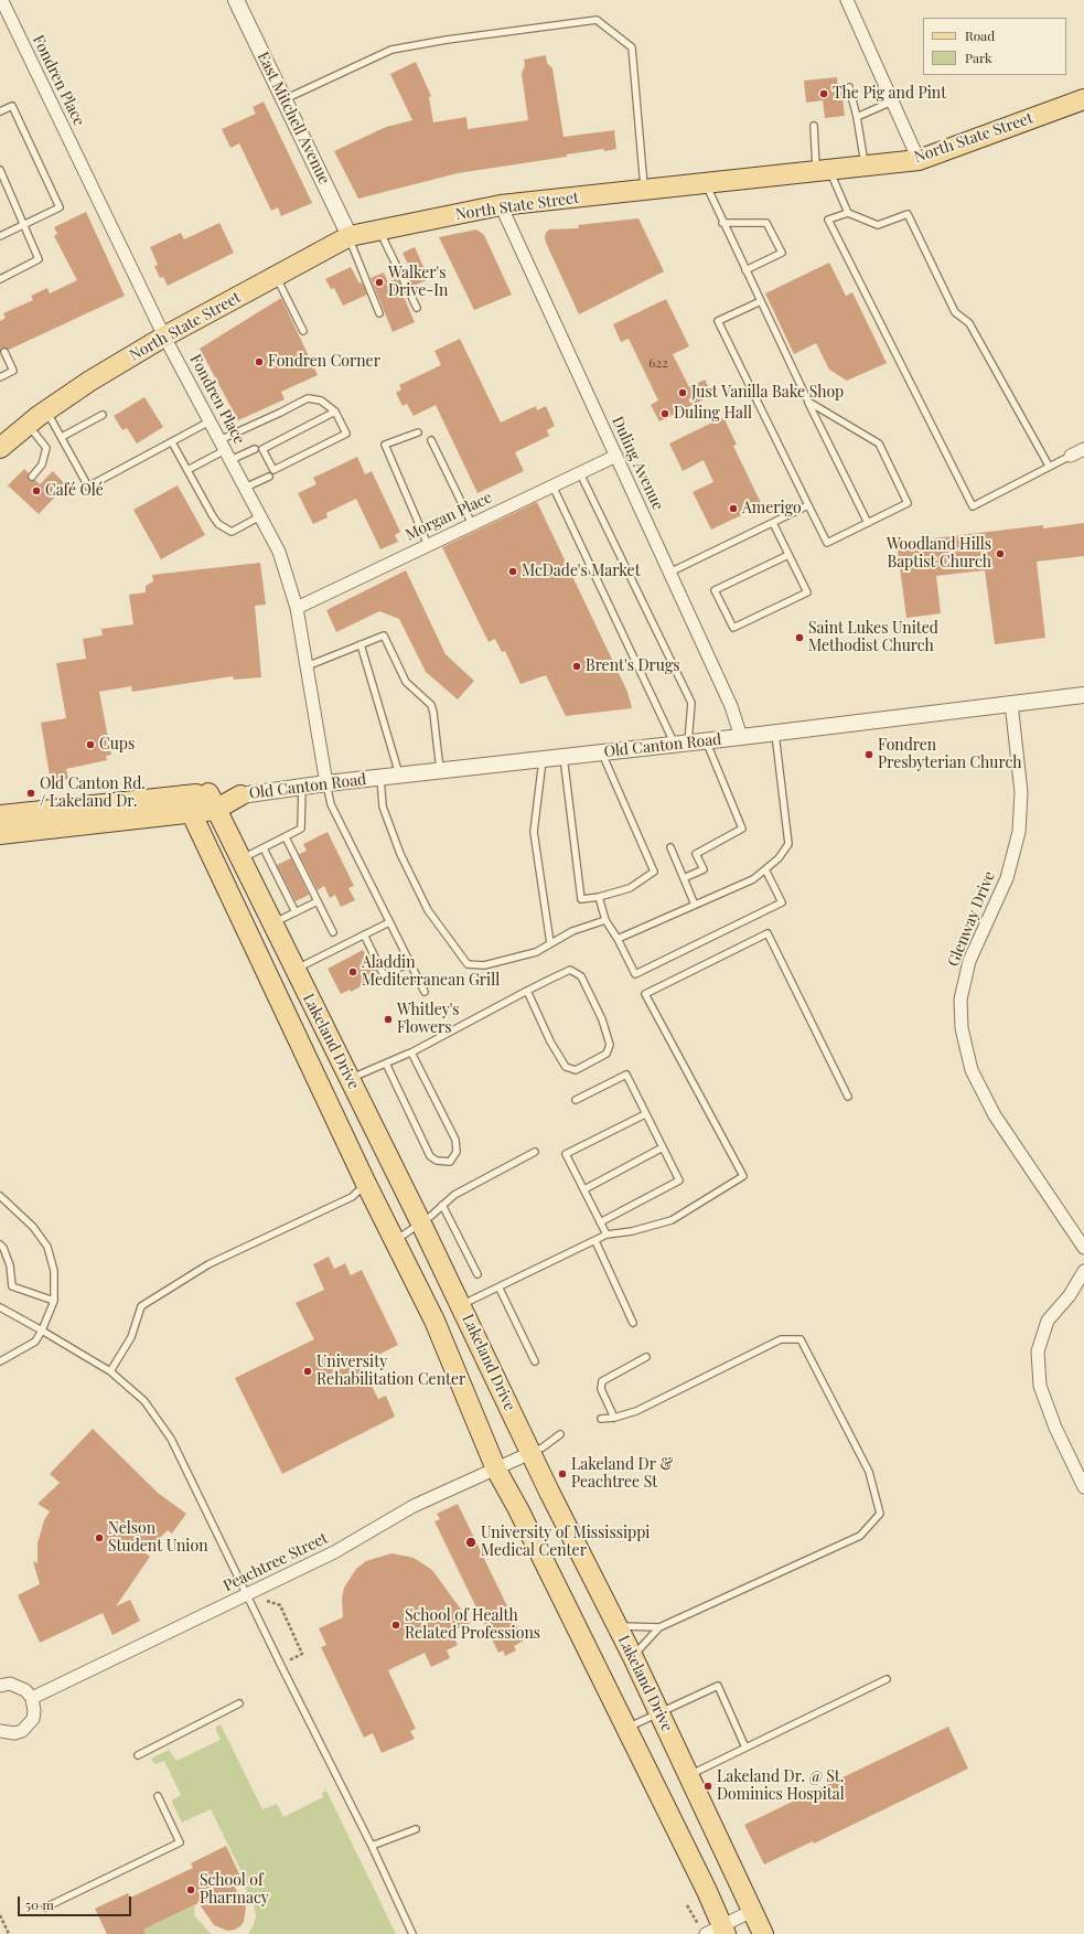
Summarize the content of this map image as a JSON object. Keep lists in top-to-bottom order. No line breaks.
{"streets":{"main road":["North State Street","Old Canton Road","Lakeland Drive"],"street":["Fondren Place","East Mitchell Avenue","Duling Avenue","Morgan Place","Glenway Drive","Peachtree Street"]},"crossings":[["Fondren Place","North State Street"],["Fondren Place","Morgan Place"],["Fondren Place","Old Canton Road"],["East Mitchell Avenue","North State Street"],["North State Street","Duling Avenue"],["Duling Avenue","Morgan Place"],["Duling Avenue","Old Canton Road"],["Old Canton Road","Glenway Drive"],["Old Canton Road","Lakeland Drive"],["Lakeland Drive","Peachtree Street"]],"places":["The Pig and Pint","Walker's Drive-In","Fondren Corner","Just Vanilla Bake Shop","Duling Hall","Café Olé","Amerigo","Woodland Hills Baptist Church","McDade's Market","Saint Lukes United Methodist Church","Brent's Drugs","Cups","Fondren Presbyterian Church","Old Canton Rd. / Lakeland Dr.","Aladdin Mediterranean Grill","Whitley's Flowers","University Rehabilitation Center","Lakeland Dr & Peachtree St","Nelson Student Union","University of Mississippi Medical Center","School of Health Related Professions","Lakeland Dr. @ St. Dominics Hospital","School of Pharmacy"],"house_numbers":["622"],"legend":["Road","Park"],"scale_bar":"50 m"}
